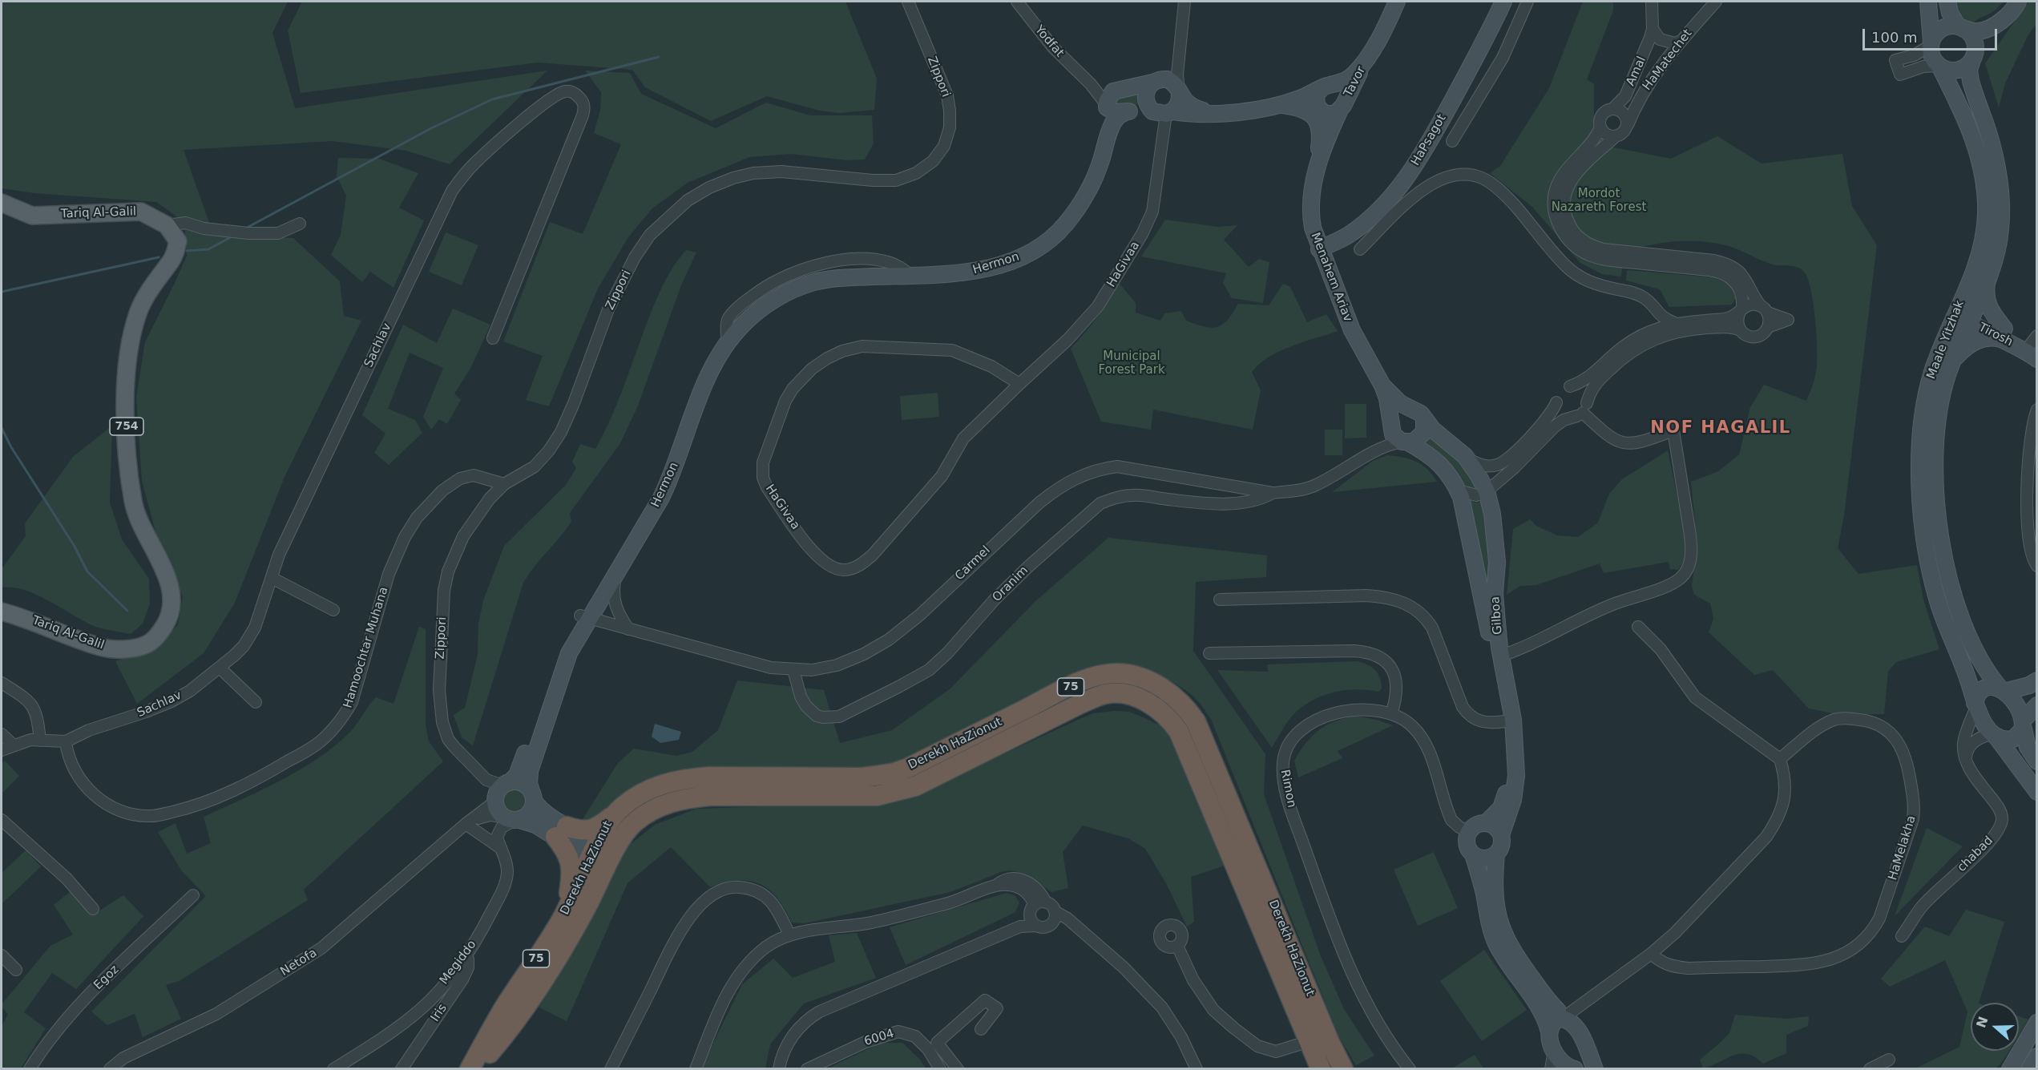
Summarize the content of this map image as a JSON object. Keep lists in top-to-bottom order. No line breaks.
{"streets":{"highway":["75","Derekh HaZionut"],"main road":["Tariq Al-Galil","754"],"street":["Yodfat","HaMatechet","Amal","Zippori","Tavor","HaPsagot","Hermon","HaGivaa","Menahem Ariav","Tirosh","Maale Yitzhak","Sachlav","Carmel","Oranim","Gilboa","Hamoochtar Muhana","Rimon","HaMelakha","chabad","Netofa","Megiddo","Egoz","Iris","6004"]},"crossings":[["Yodfat","Hermon"],["HaMatechet","Amal"],["Zippori","Hermon"],["Zippori","Hamoochtar Muhana"],["Zippori","Netofa"],["Tavor","Menahem Ariav"],["HaPsagot","Menahem Ariav"],["Hermon","Carmel"],["Hermon","Netofa"],["Tirosh","Maale Yitzhak"],["Sachlav","Hamoochtar Muhana"],["Carmel","Oranim"],["Carmel","Gilboa"],["Gilboa","Rimon"],["Megiddo","Iris"]],"districts":["NOF HAGALIL"],"parks":["Mordot Nazareth Forest","Municipal Forest Park"],"scale_bar":"100 m","north":"left"}
